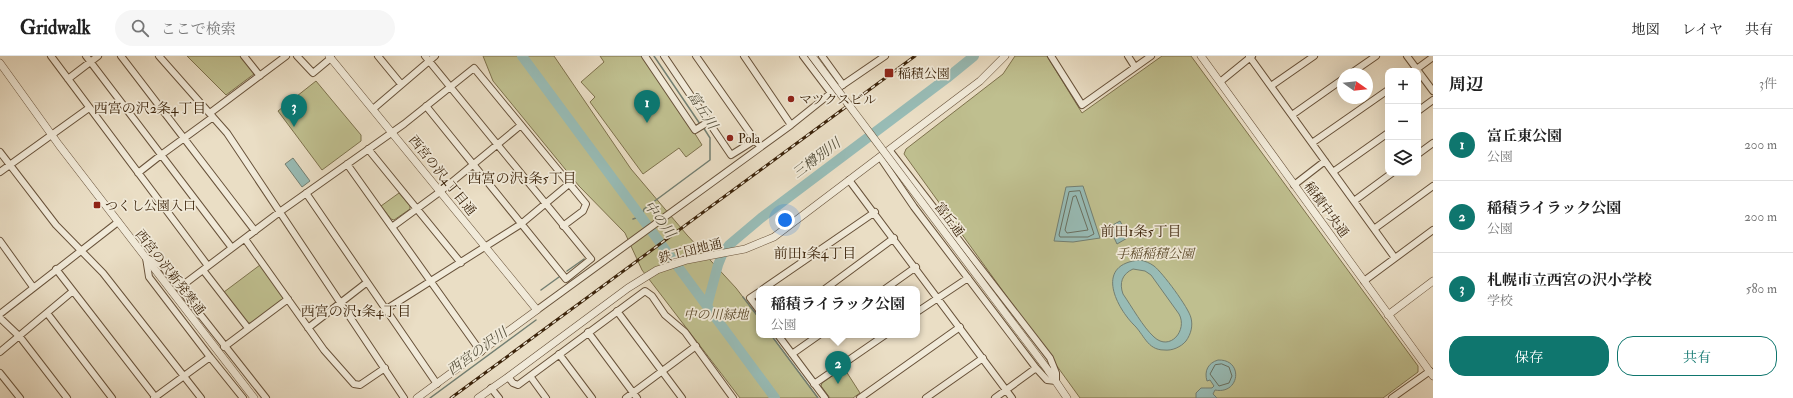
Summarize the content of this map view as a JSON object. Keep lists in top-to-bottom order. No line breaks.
{"streets":{"street":["西宮の沢4丁目通","稲積中央通","富丘通","鉄工団地通","西宮の沢新発寒通"]},"districts":["西宮の沢2条4丁目","西宮の沢1条5丁目","前田1条5丁目","前田1条4丁目","西宮の沢1条4丁目"],"water":["富丘川","三樽別川","中の川","西宮の沢川"],"parks":["手稲稲積公園","中の川緑地"],"places":{"transit":["稲積公園","つくし公園入口"],"other":["マツクスビル","Pola"]},"north":"right","page":{"header":"Gridwalk","search":"ここで検索","nav":["地図","レイヤ","共有"],"heading":["周辺","3件"],"map_buttons":["+","−"],"pins":["1","3","2"],"list":[{"mark":"1","name":"富丘東公園","note":"公園","value":"200 m"},{"mark":"2","name":"稲積ライラック公園","note":"公園","value":"200 m"},{"mark":"3","name":"札幌市立西宮の沢小学校","note":"学校","value":"580 m"}],"popup":["稲積ライラック公園","公園"],"buttons":["保存","共有"]}}
